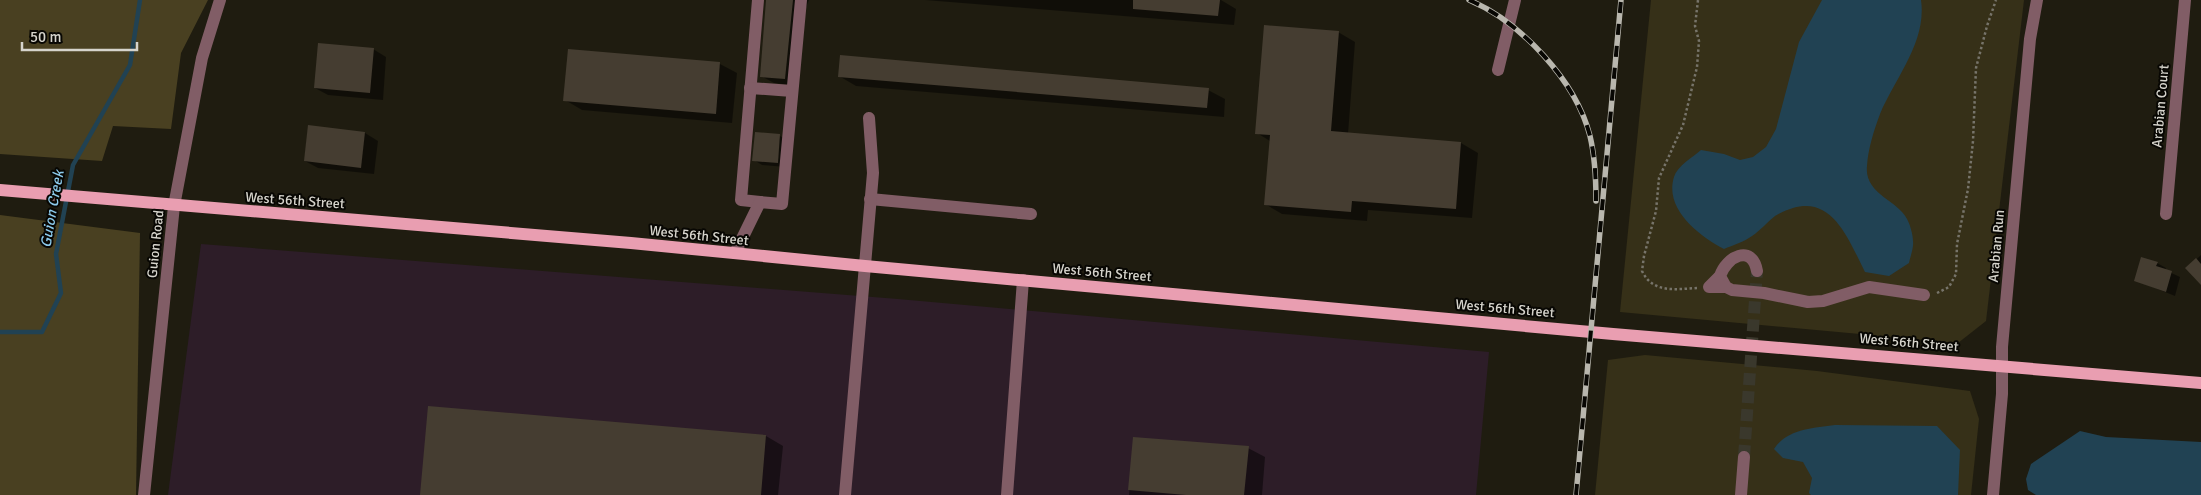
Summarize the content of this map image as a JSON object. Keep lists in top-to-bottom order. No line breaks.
{"streets":{"main road":["West 56th Street"],"street":["Arabian Court","Guion Road","Arabian Run"]},"crossings":[["West 56th Street","Guion Road"],["West 56th Street","Arabian Run"]],"water":["Guion Creek"],"scale_bar":"50 m"}
